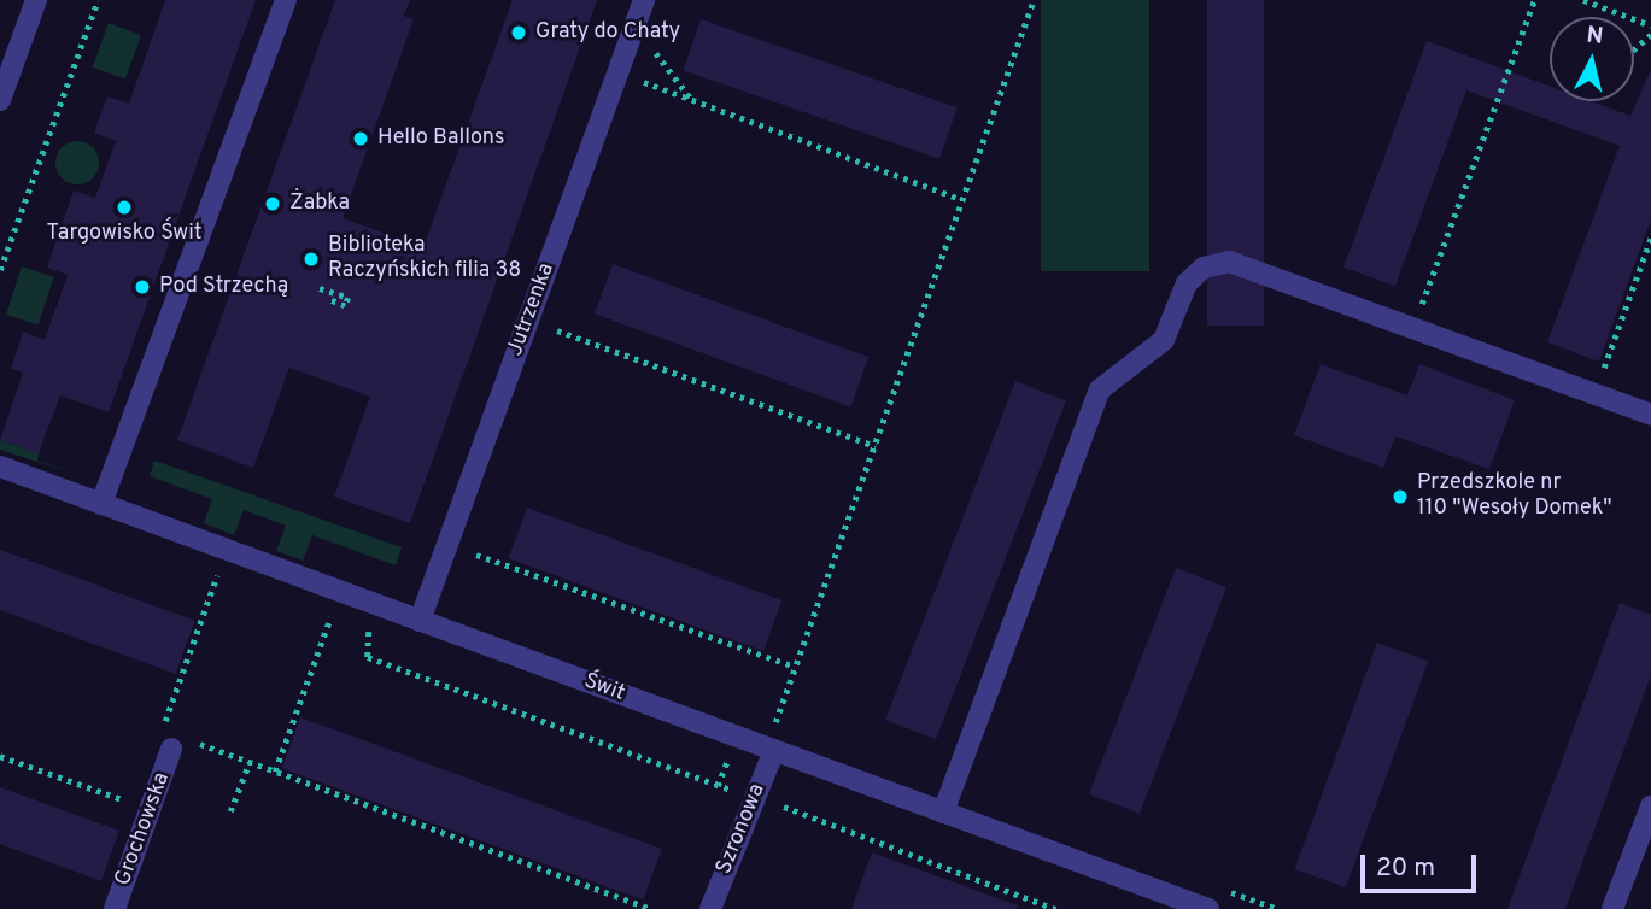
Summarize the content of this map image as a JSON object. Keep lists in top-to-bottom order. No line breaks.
{"streets":{"street":["Jutrzenka","Świt","Grochowska","Szronowa"]},"crossings":[["Jutrzenka","Świt"],["Świt","Szronowa"]],"places":["Graty do Chaty","Hello Ballons","Żabka","Targowisko Świt","Biblioteka Raczyńskich filia 38","Pod Strzechą","Przedszkole nr 110 \"Wesoły Domek\""],"scale_bar":"20 m","north":"top"}
